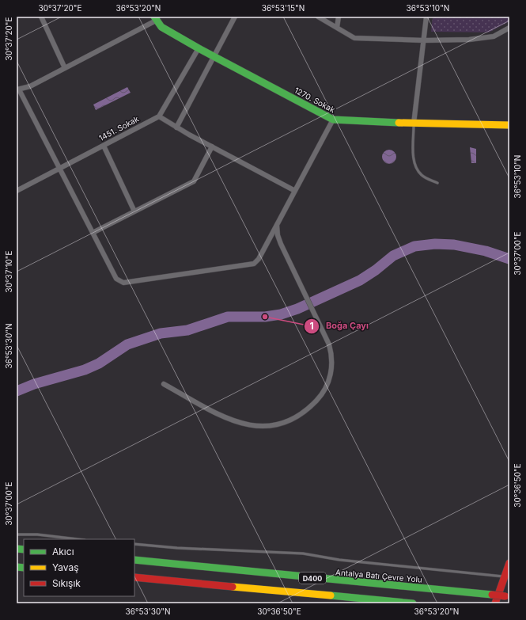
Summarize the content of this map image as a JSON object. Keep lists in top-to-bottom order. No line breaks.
{"streets":{"main road":["1270. Sokak","Antalya Batı Çevre Yolu","D400"],"street":["1451. Sokak"]},"places":["Boğa Çayı"],"legend":["Akıcı","Yavaş","Sıkışık"],"coordinates":["30°37'20\"E","36°53'20\"N","36°53'15\"N","36°53'10\"N","30°37'00\"E","30°37'10\"E","36°53'30\"N","30°36'50\"E"]}
